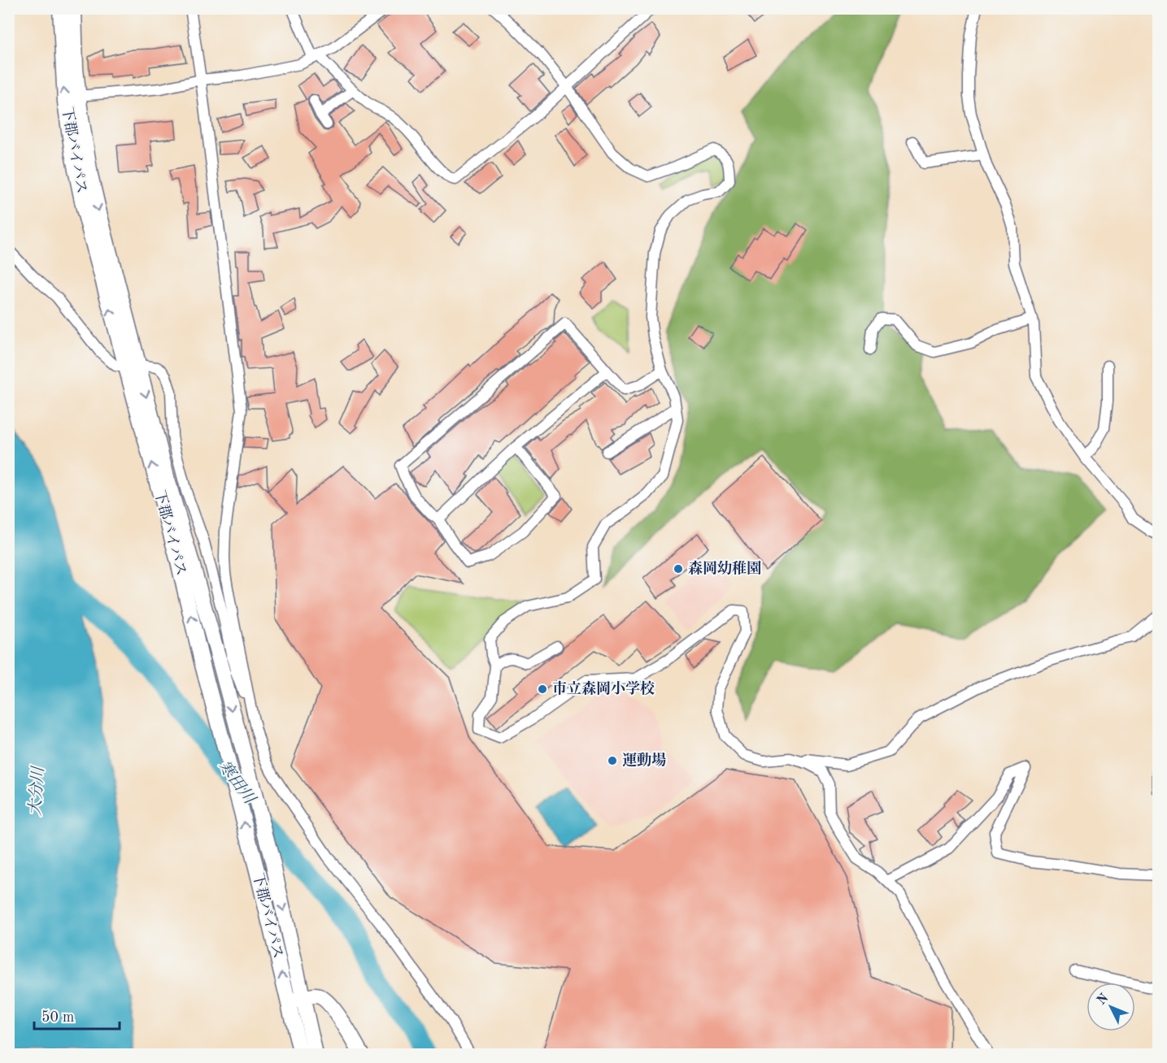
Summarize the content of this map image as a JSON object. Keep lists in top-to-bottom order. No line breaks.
{"streets":{"street":["下郡バイパス"]},"water":["寒田川","大分川"],"places":["森岡幼稚園","市立森岡小学校","運動場"],"scale_bar":"50 m","north":"top left"}
